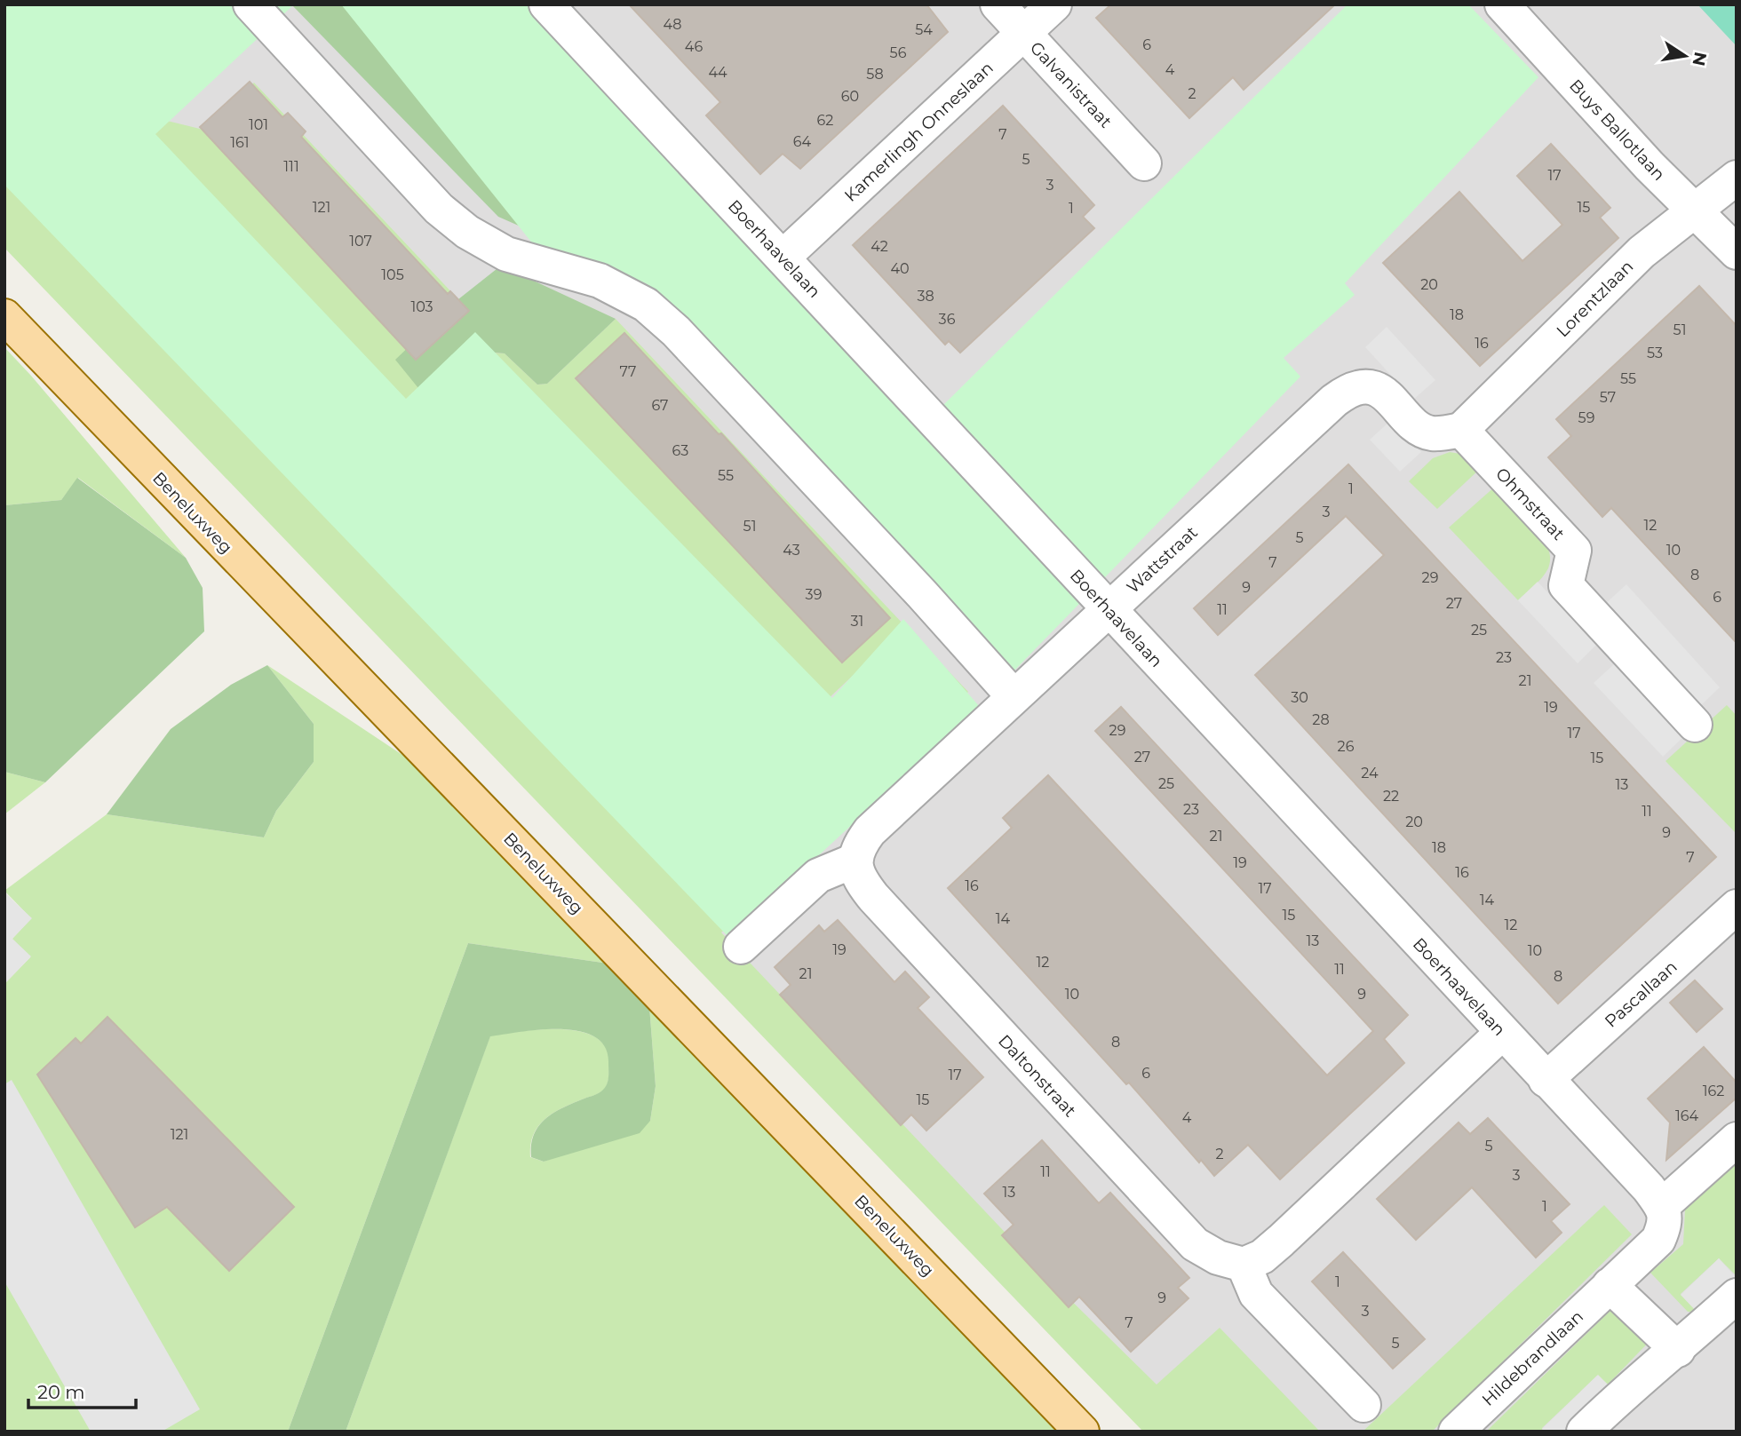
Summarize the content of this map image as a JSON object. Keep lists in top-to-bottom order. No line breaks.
{"streets":{"main road":["Beneluxweg"],"street":["Galvanistraat","Buys Ballotlaan","Kamerlingh Onneslaan","Boerhaavelaan","Lorentzlaan","Ohmstraat","Wattstraat","Pascallaan","Daltonstraat","Hildebrandlaan"]},"crossings":[["Galvanistraat","Kamerlingh Onneslaan"],["Buys Ballotlaan","Lorentzlaan"],["Kamerlingh Onneslaan","Boerhaavelaan"],["Boerhaavelaan","Wattstraat"],["Boerhaavelaan","Pascallaan"],["Boerhaavelaan","Hildebrandlaan"],["Lorentzlaan","Ohmstraat"],["Lorentzlaan","Wattstraat"],["Ohmstraat","Wattstraat"],["Wattstraat","Daltonstraat"]],"house_numbers":["48","54","6","46","56","4","44","58","2","60","62","101","7","64","161","5","111","17","3","121","15","1","107","42","40","105","20","38","103","18","36","51","16","53","77","55","57","67","59","63","55","1","3","12","51","5","43","10","7","8","29","9","39","6","27","11","31","25","23","21","30","19","28","29","17","26","27","15","24","25","13","22","23","11","20","9","21","18","7","19","16","16","17","14","15","14","12","13","19","10","12","11","21","8","10","9","8","6","17","162","15","164","4","121","5","2","11","3","13","1","1","9","3","7","5"],"scale_bar":"20 m","north":"right"}
